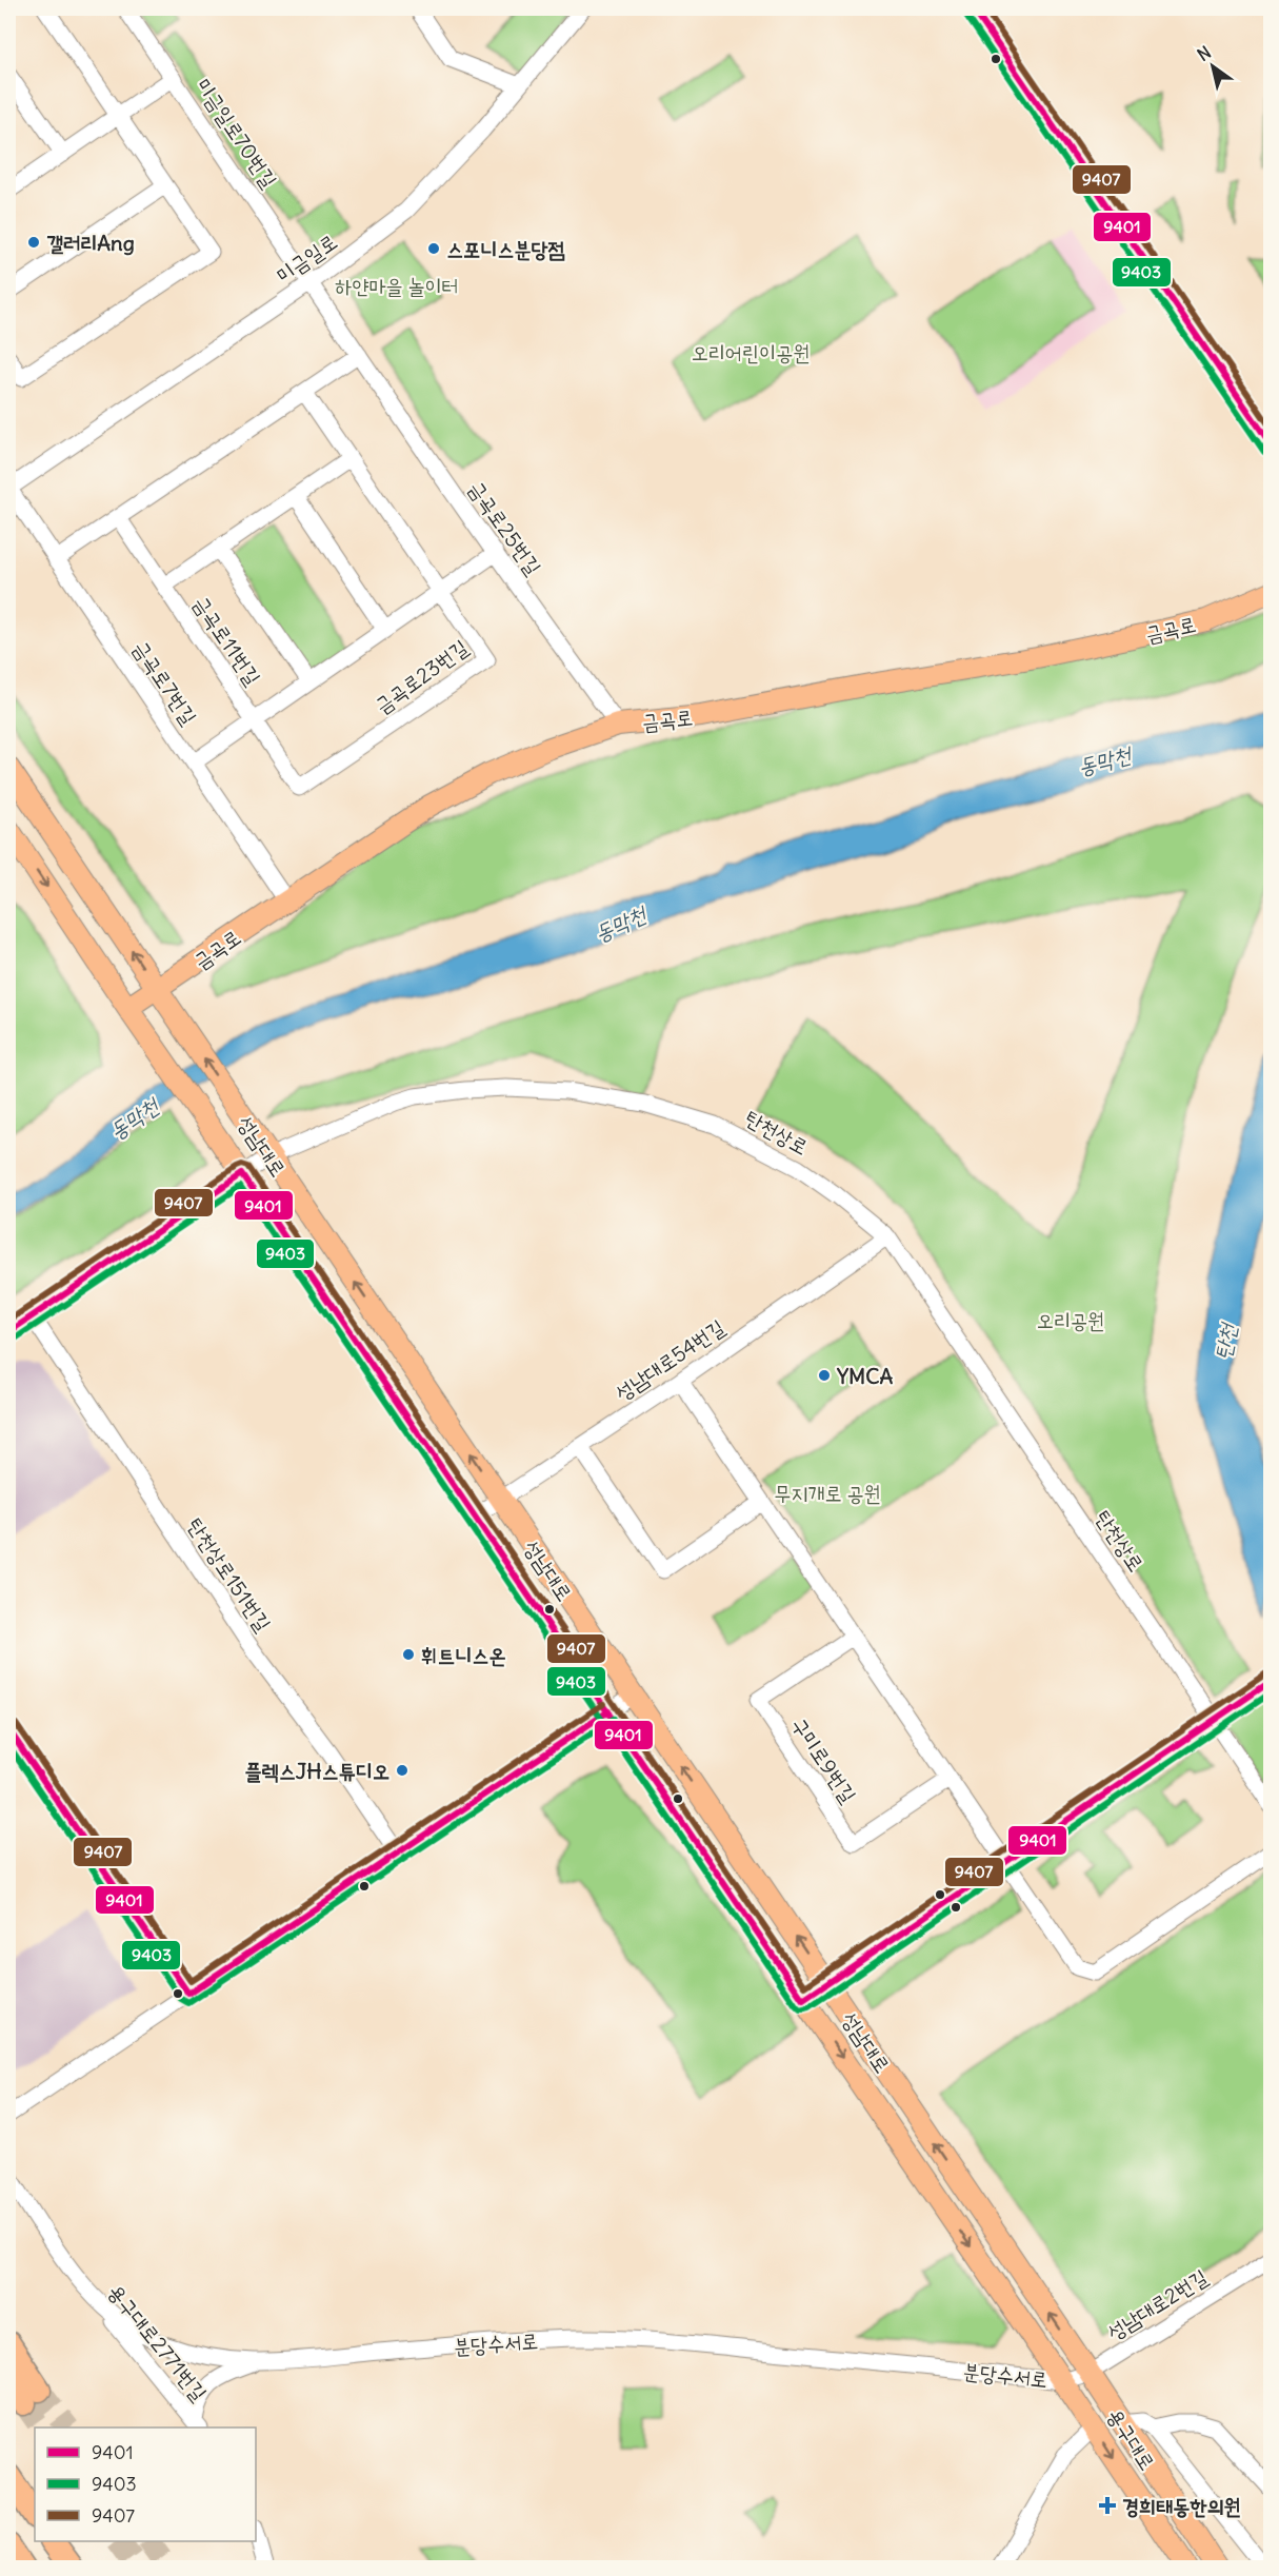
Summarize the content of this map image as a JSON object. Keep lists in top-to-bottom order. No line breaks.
{"streets":{"main road":["금곡로","성남대로","용구대로"],"street":["미금일로70번길","미금일로","금곡로25번길","금곡로11번길","금곡로23번길","금곡로7번길","탄천상로","성남대로54번길","탄천상로151번길","구미로9번길","성남대로2번길","용구대로2771번길","분당수서로"]},"crossings":[["미금일로70번길","미금일로"],["미금일로70번길","금곡로25번길"],["미금일로","금곡로25번길"],["미금일로","금곡로7번길"],["금곡로25번길","금곡로"],["금곡로","금곡로7번길"],["금곡로","성남대로"],["금곡로11번길","금곡로23번길"],["금곡로11번길","금곡로7번길"],["탄천상로","성남대로"],["탄천상로","성남대로54번길"],["탄천상로","탄천상로151번길"],["성남대로","성남대로54번길"],["성남대로","성남대로2번길"],["성남대로","분당수서로"],["성남대로","용구대로"],["성남대로2번길","분당수서로"],["성남대로2번길","용구대로"],["용구대로2771번길","분당수서로"],["분당수서로","용구대로"]],"water":["동막천","탄천"],"parks":["하얀마을 놀이터","오리어린이공원","오리공원","무지개로 공원"],"places":{"other":["갤러리Ang","스포니스분당점","YMCA","휘트니스온","플렉스JH스튜디오"],"health":["경희태동한의원"]},"lines":["transit line 9401","transit line 9407","transit line 9403"],"legend":["9401","9403","9407"],"north":"top left"}
